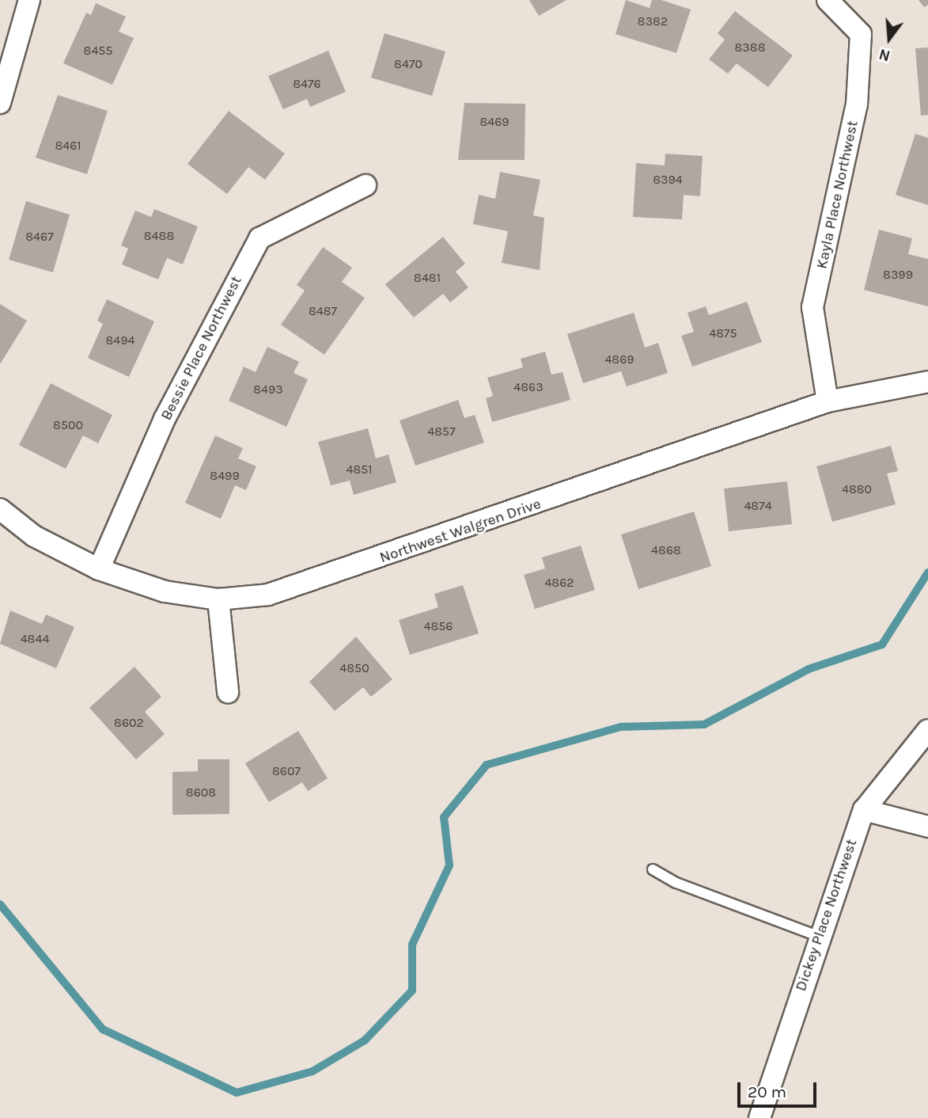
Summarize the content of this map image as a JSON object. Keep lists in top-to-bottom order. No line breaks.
{"streets":{"street":["Kayla Place Northwest","Bessie Place Northwest","Northwest Walgren Drive","Dickey Place Northwest"]},"crossings":[["Kayla Place Northwest","Northwest Walgren Drive"],["Bessie Place Northwest","Northwest Walgren Drive"]],"house_numbers":["8382","8388","8455","8470","8476","8469","8461","8394","8488","8467","8399","8481","8487","4875","8494","4869","4863","8493","8500","4857","4851","8499","4880","4874","4868","4862","4856","4844","4850","8602","8607","8608"],"scale_bar":"20 m","north":"bottom"}
